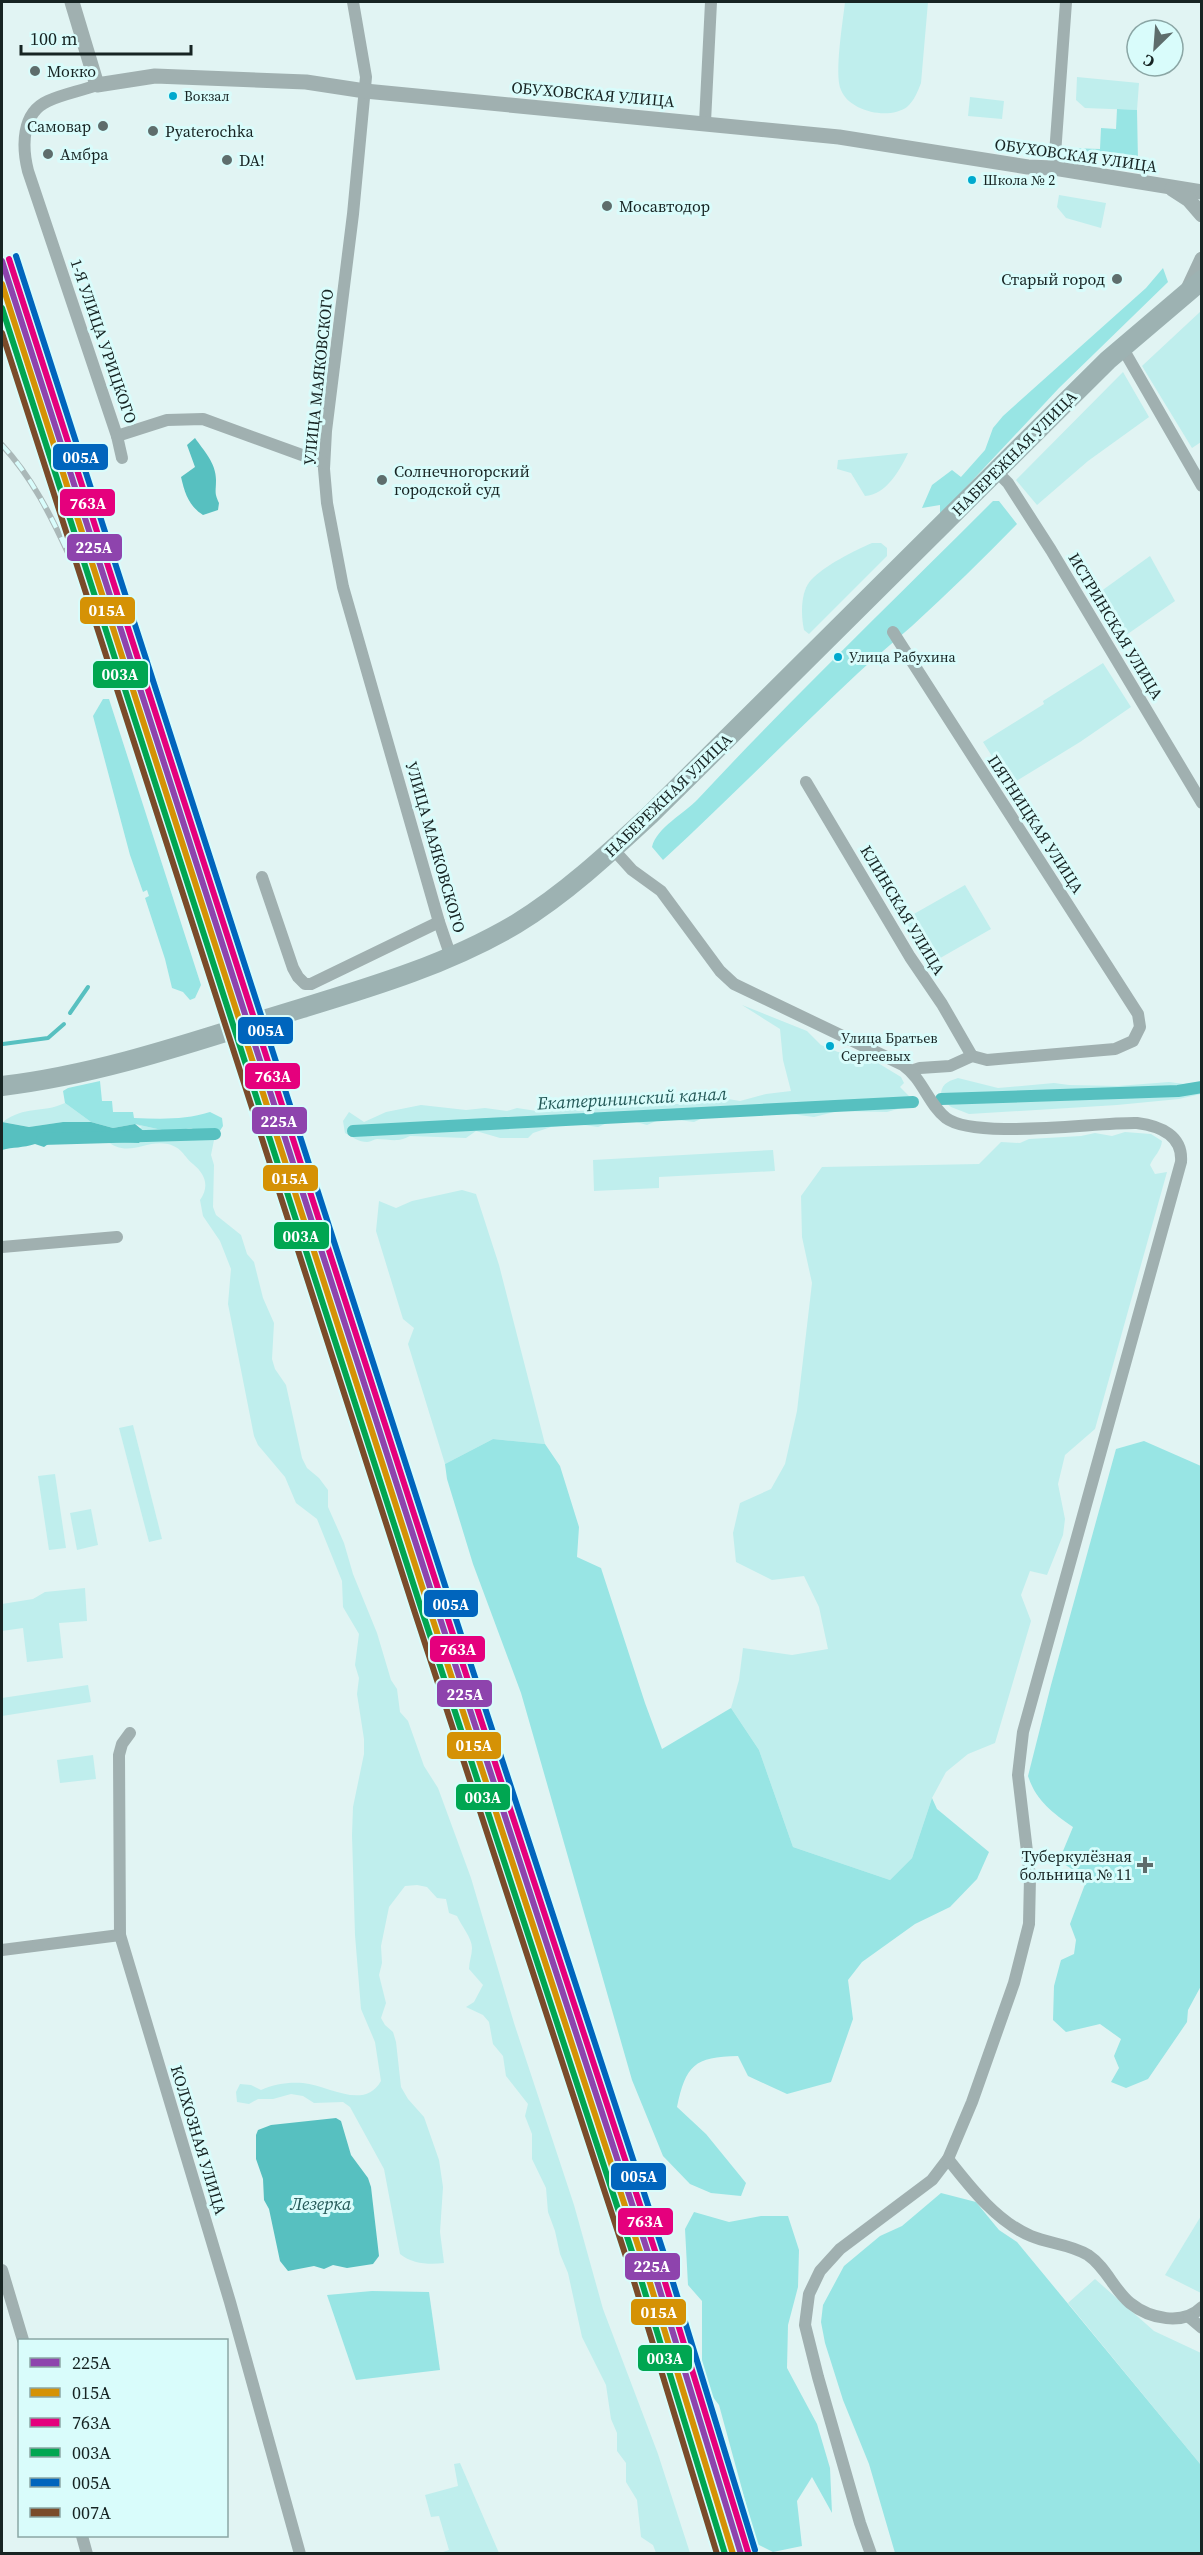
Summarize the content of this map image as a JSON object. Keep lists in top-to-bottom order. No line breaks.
{"streets":{"main road":["НАБЕРЕЖНАЯ УЛИЦА"],"street":["ОБУХОВСКАЯ УЛИЦА","1-Я УЛИЦА УРИЦКОГО","УЛИЦА МАЯКОВСКОГО","ИСТРИНСКАЯ УЛИЦА","ПЯТНИЦКАЯ УЛИЦА","КЛИНСКАЯ УЛИЦА","КОЛХОЗНАЯ УЛИЦА"]},"crossings":[["ОБУХОВСКАЯ УЛИЦА","1-Я УЛИЦА УРИЦКОГО"],["ОБУХОВСКАЯ УЛИЦА","УЛИЦА МАЯКОВСКОГО"],["1-Я УЛИЦА УРИЦКОГО","УЛИЦА МАЯКОВСКОГО"],["УЛИЦА МАЯКОВСКОГО","НАБЕРЕЖНАЯ УЛИЦА"],["НАБЕРЕЖНАЯ УЛИЦА","ИСТРИНСКАЯ УЛИЦА"],["ПЯТНИЦКАЯ УЛИЦА","КЛИНСКАЯ УЛИЦА"]],"water":["Екатерининский канал","Лезерка"],"places":{"other":["Мокко","Вокзал","Самовар","Pyaterochka","Амбра","DA!","Школа № 2","Мосавтодор","Старый город","Солнечногорский городской суд","Улица Рабухина","Улица Братьев Сергеевых"],"health":["Туберкулёзная больница № 11"]},"lines":["transit line 005А","transit line 763А","transit line 225А","transit line 015А","transit line 003А","transit line 007А"],"legend":["225А","015А","763А","003А","005А","007А"],"scale_bar":"100 m","north":"bottom left"}
